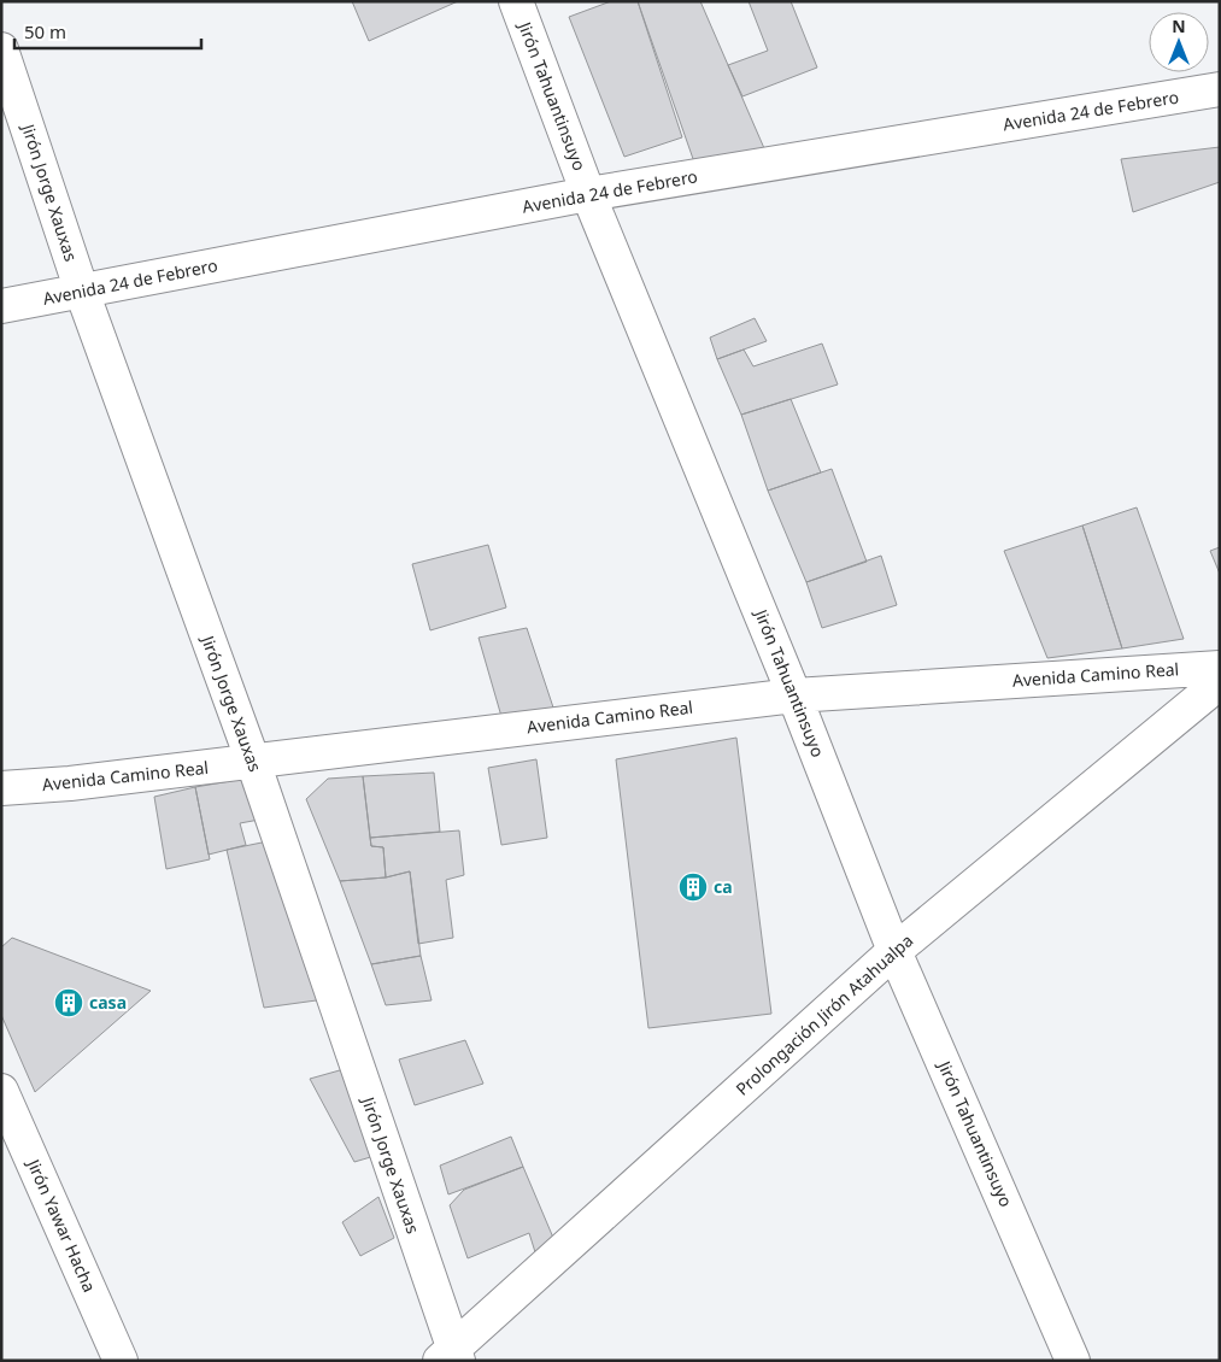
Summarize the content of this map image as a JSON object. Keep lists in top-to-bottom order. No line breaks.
{"streets":{"street":["Jirón Tahuantinsuyo","Avenida 24 de Febrero","Jirón Jorge Xauxas","Avenida Camino Real","Prolongación Jirón Atahualpa","Jirón Yawar Hacha"]},"crossings":[["Jirón Tahuantinsuyo","Avenida 24 de Febrero"],["Jirón Tahuantinsuyo","Avenida Camino Real"],["Jirón Tahuantinsuyo","Prolongación Jirón Atahualpa"],["Avenida 24 de Febrero","Jirón Jorge Xauxas"],["Jirón Jorge Xauxas","Avenida Camino Real"],["Jirón Jorge Xauxas","Prolongación Jirón Atahualpa"]],"places":{"building":["ca","casa"]},"scale_bar":"50 m","north":"top"}
